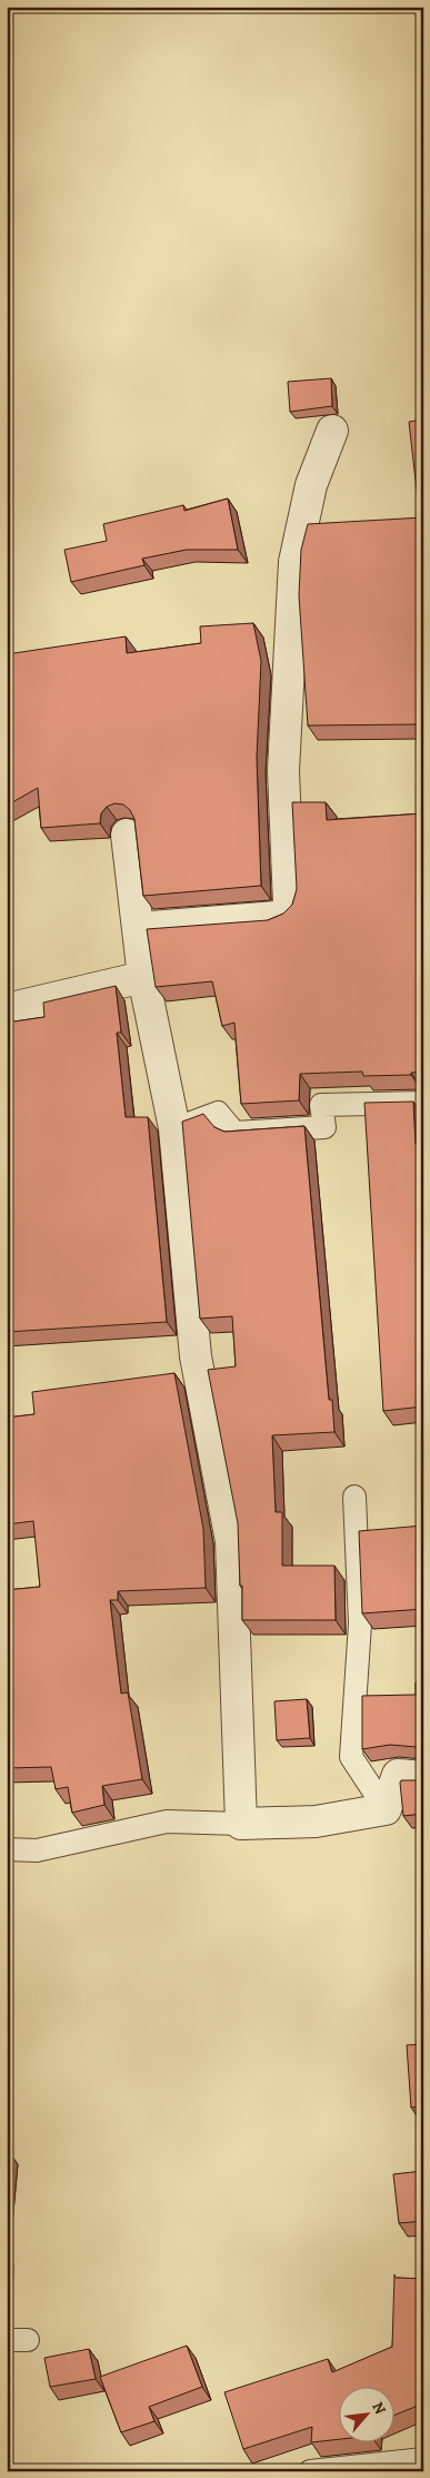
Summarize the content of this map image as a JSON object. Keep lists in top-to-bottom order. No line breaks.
{"north":"top right"}
